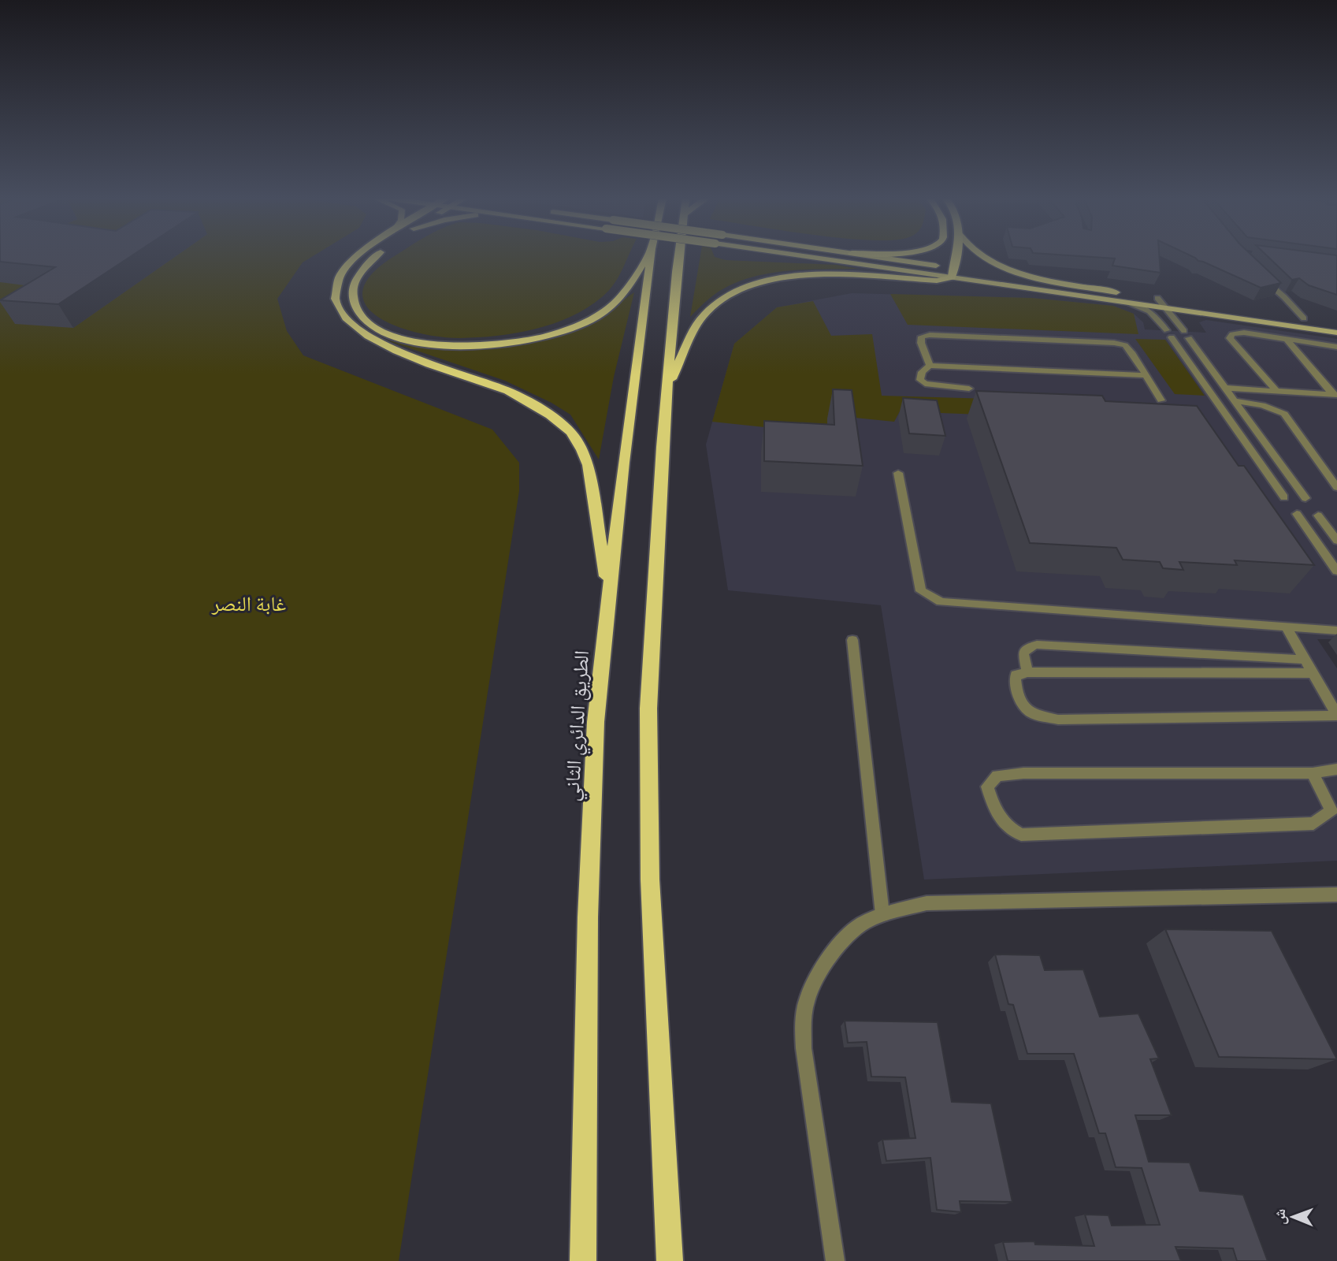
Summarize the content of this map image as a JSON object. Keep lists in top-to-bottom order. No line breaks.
{"streets":{"highway":["الطريق الدائري الثاني"]},"parks":["غابة النصر"],"north":"left"}
